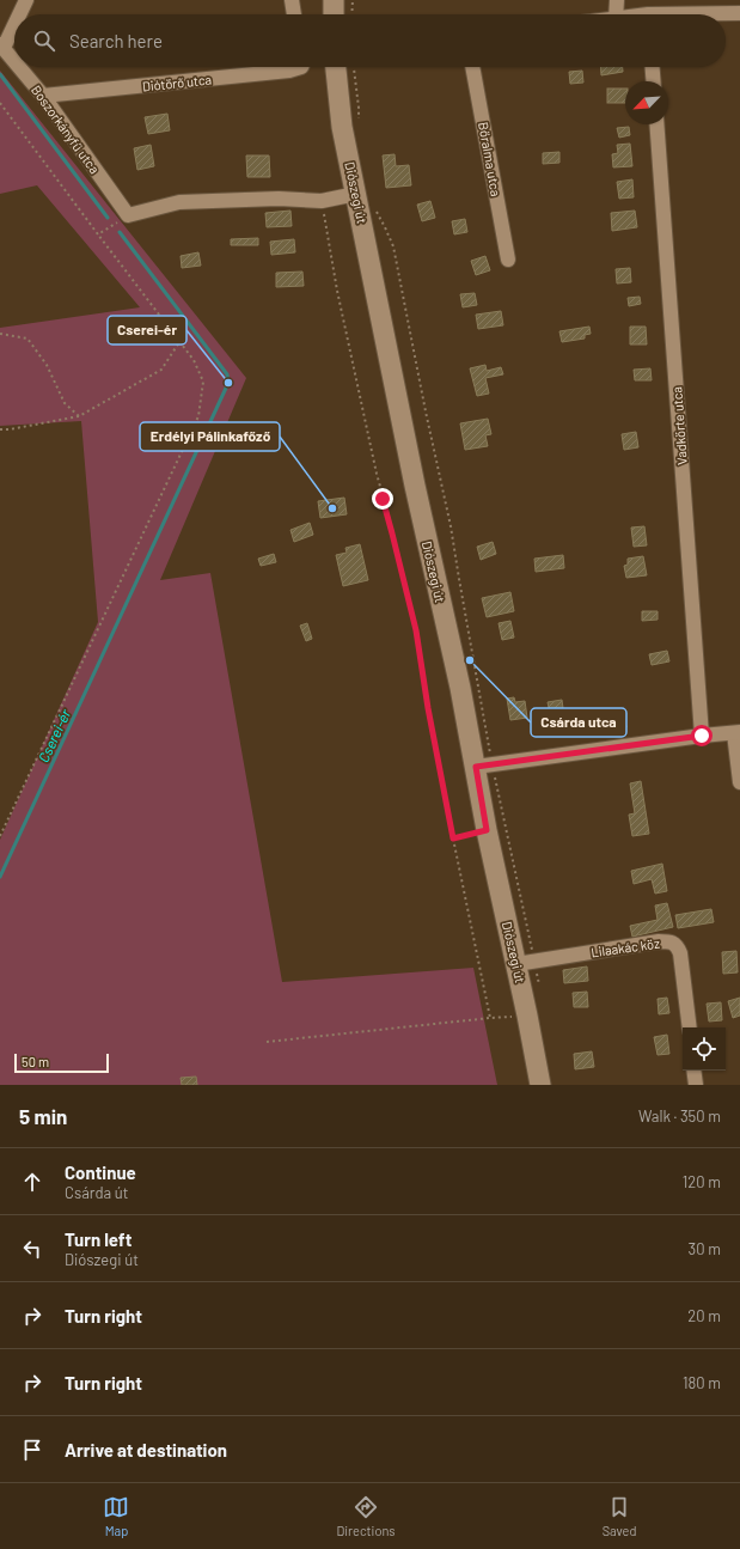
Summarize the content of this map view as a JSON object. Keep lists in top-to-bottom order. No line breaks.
{"streets":{"main road":["Diószegi út"],"street":["Diótörő utca","Boszorkányfű utca","Bőralma utca","Vadkörte utca","Lilaakác köz"]},"crossings":[["Diótörő utca","Boszorkányfű utca"],["Diószegi út","Lilaakác köz"]],"water":["Cserei-ér"],"places":["Cserei-ér","Erdélyi Pálinkafőző","Csárda utca"],"scale_bar":"50 m","north":"bottom left","page":{"search":"Search here","scale":"50 m","heading":["5 min","Walk · 350 m"],"list":[["Continue","Csárda út","120 m"],["Turn left","Diószegi út","30 m"],["Turn right","20 m"],["Turn right","180 m"],"Arrive at destination"],"nav":["Map","Directions","Saved"]}}
